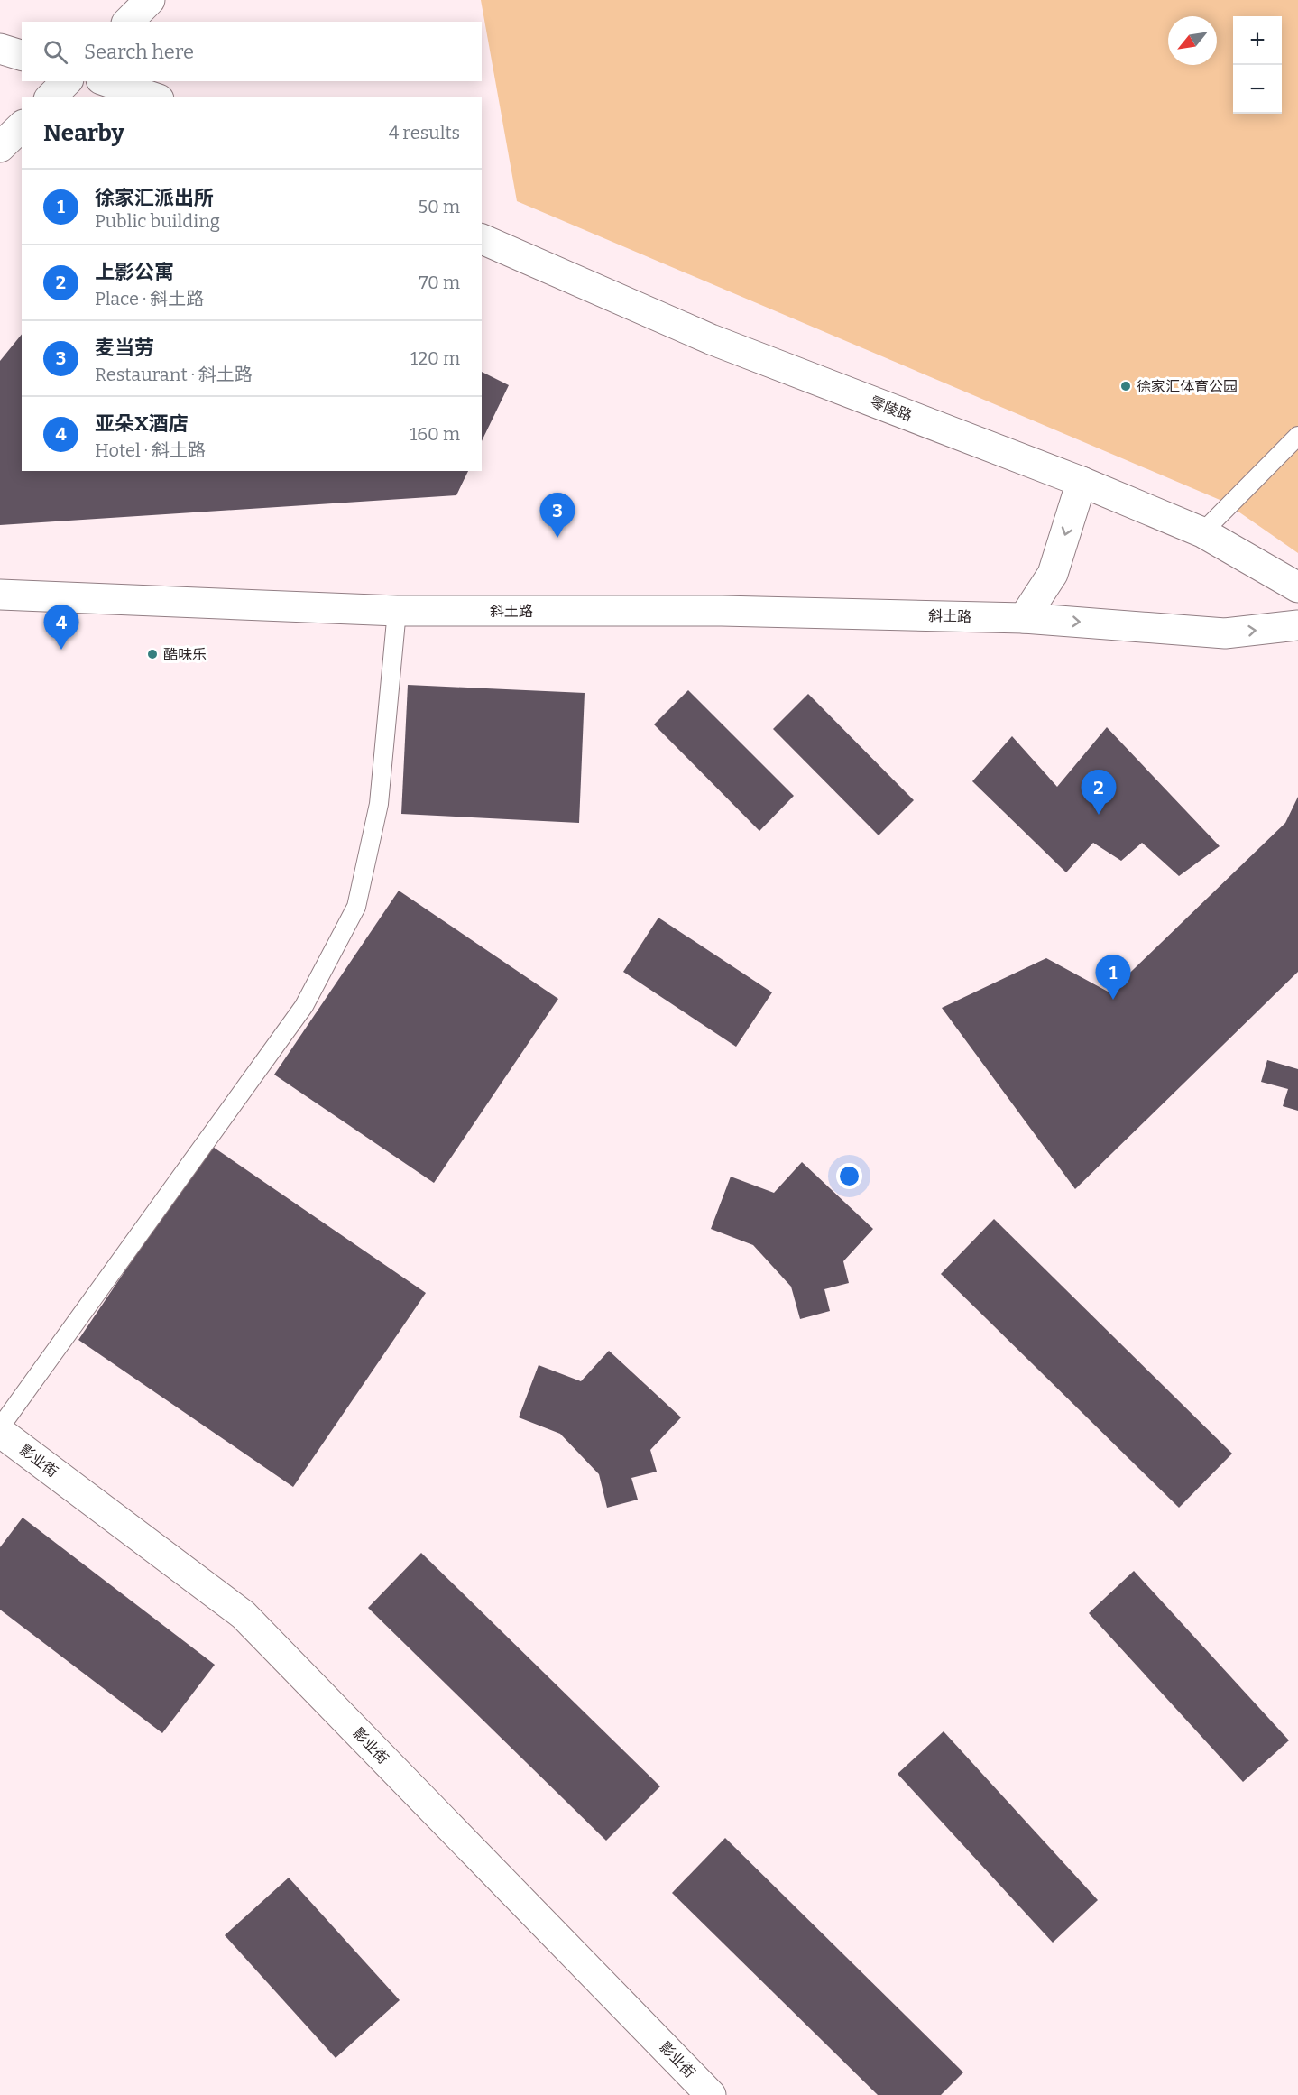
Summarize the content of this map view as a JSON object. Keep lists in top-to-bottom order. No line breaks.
{"streets":{"street":["零陵路","斜土路","影业街"]},"places":["徐家汇体育公园","酷味乐"],"north":"bottom left","page":{"map_buttons":["+","−"],"search":"Search here","heading":["Nearby","4 results"],"list":[{"mark":"1","name":"徐家汇派出所","note":"Public building","value":"50 m"},{"mark":"2","name":"上影公寓","note":"Place · 斜土路","value":"70 m"},{"mark":"3","name":"麦当劳","note":"Restaurant · 斜土路","value":"120 m"},{"mark":"4","name":"亚朵X酒店","note":"Hotel · 斜土路","value":"160 m"}],"pins":["3","4","2","1"]}}
